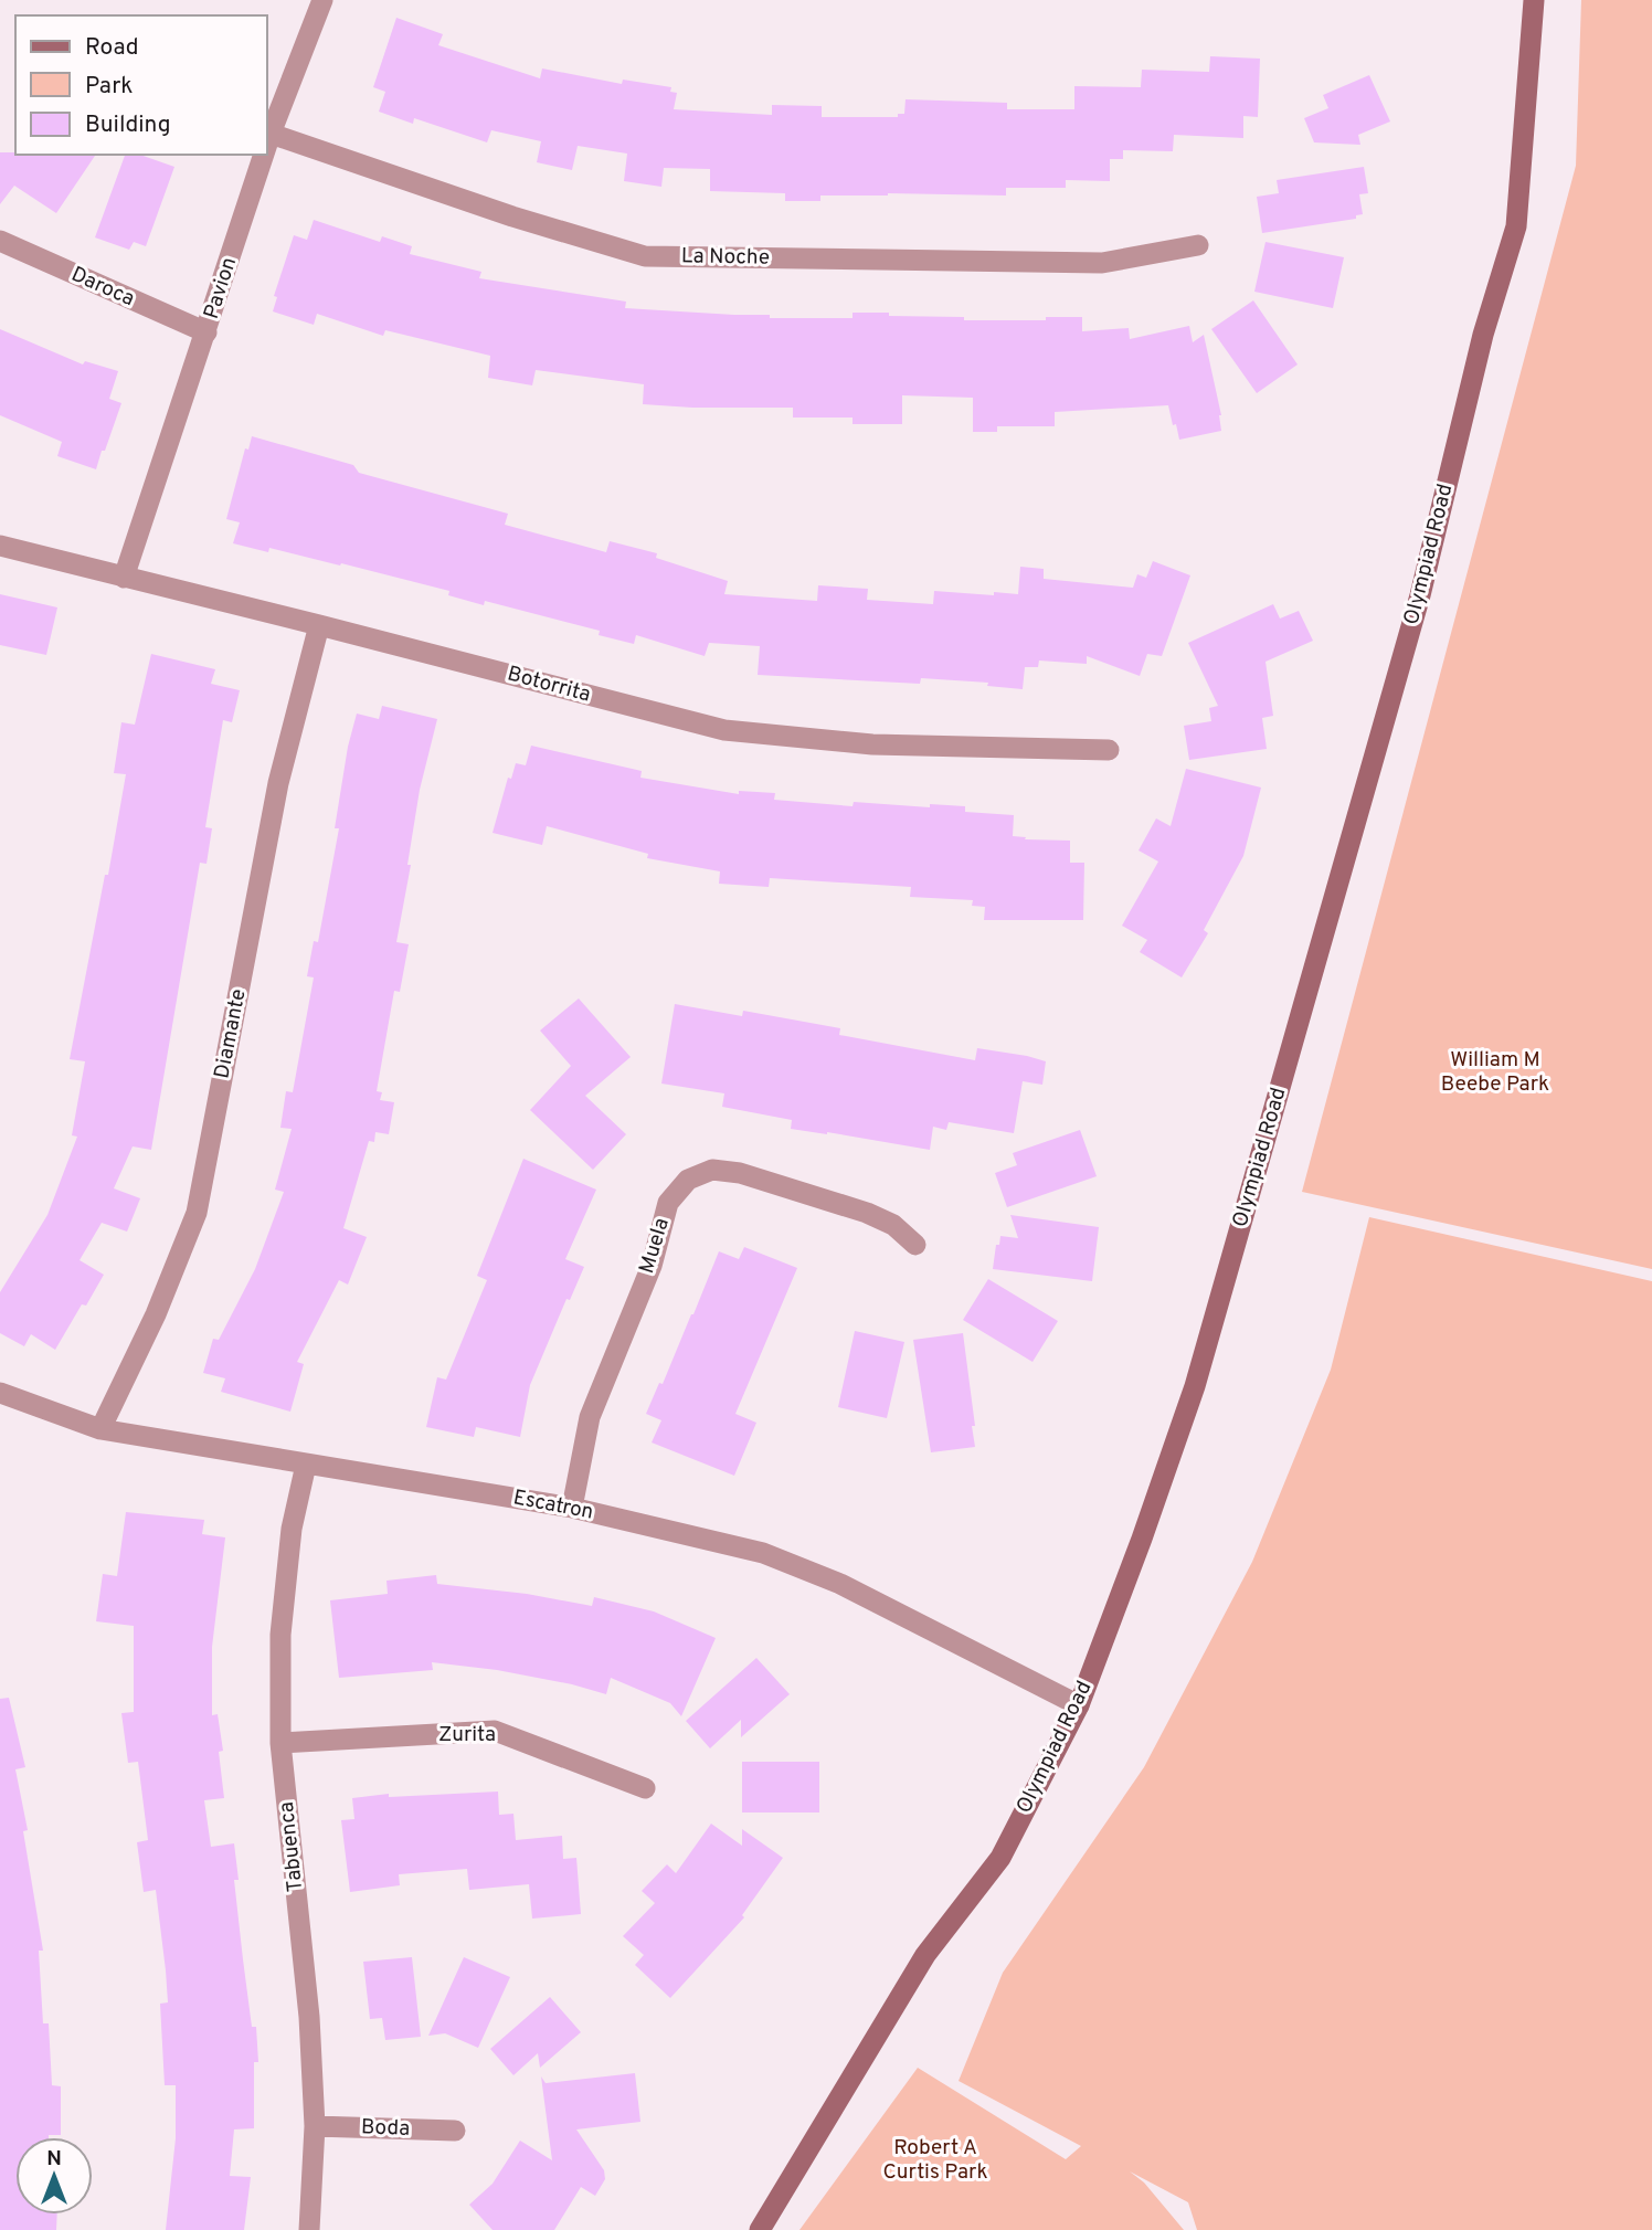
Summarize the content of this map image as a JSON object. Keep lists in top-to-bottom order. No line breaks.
{"streets":{"main road":["Olympiad Road"],"street":["La Noche","Daroca","Pavion","Botorrita","Diamante","Muela","Escatron","Zurita","Tabuenca","Boda"]},"crossings":[["La Noche","Pavion"],["Daroca","Pavion"],["Pavion","Botorrita"],["Olympiad Road","Escatron"],["Botorrita","Diamante"],["Diamante","Escatron"],["Muela","Escatron"],["Escatron","Tabuenca"],["Zurita","Tabuenca"],["Tabuenca","Boda"]],"parks":["William M Beebe Park","Robert A Curtis Park"],"legend":["Road","Park","Building"],"north":"top"}
